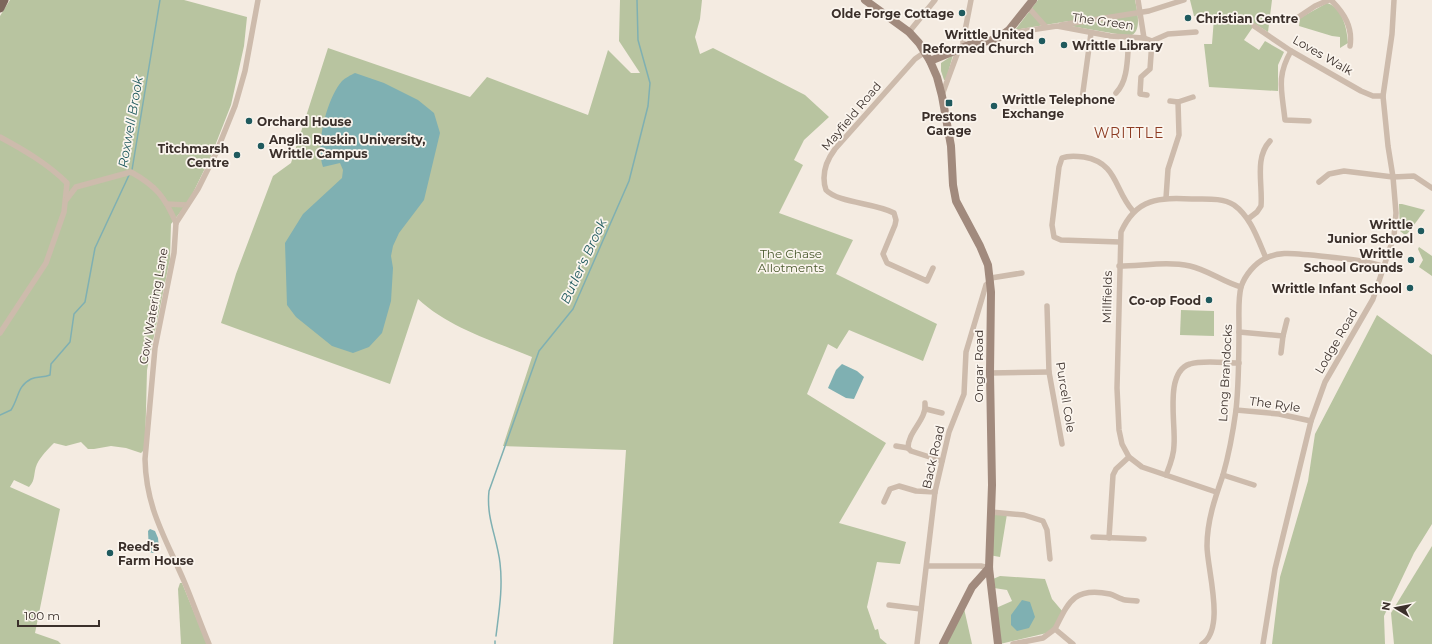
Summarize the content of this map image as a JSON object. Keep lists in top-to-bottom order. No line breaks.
{"streets":{"street":["The Green","Loves Walk","Mayfield Road","Millfields","Cow Watering Lane","Lodge Road","Ongar Road","Long Brandocks","Purcell Cole","The Ryle","Back Road"]},"crossings":[["The Green","Ongar Road"],["Loves Walk","Lodge Road"],["Mayfield Road","Ongar Road"],["Millfields","Long Brandocks"],["Lodge Road","Long Brandocks"],["Lodge Road","The Ryle"],["Ongar Road","Back Road"],["Long Brandocks","The Ryle"]],"districts":["WRITTLE"],"water":["Roxwell Brook","Butler's Brook"],"parks":["The Chase Allotments"],"places":{"other":["Olde Forge Cottage","Christian Centre","Writtle United Reformed Church","Writtle Library","Writtle Telephone Exchange","Orchard House","Anglia Ruskin University, Writtle Campus","Titchmarsh Centre","Writtle Junior School","Writtle School Grounds","Writtle Infant School","Co-op Food","Reed's Farm House"],"transit":["Prestons Garage"]},"scale_bar":"100 m","north":"left"}
